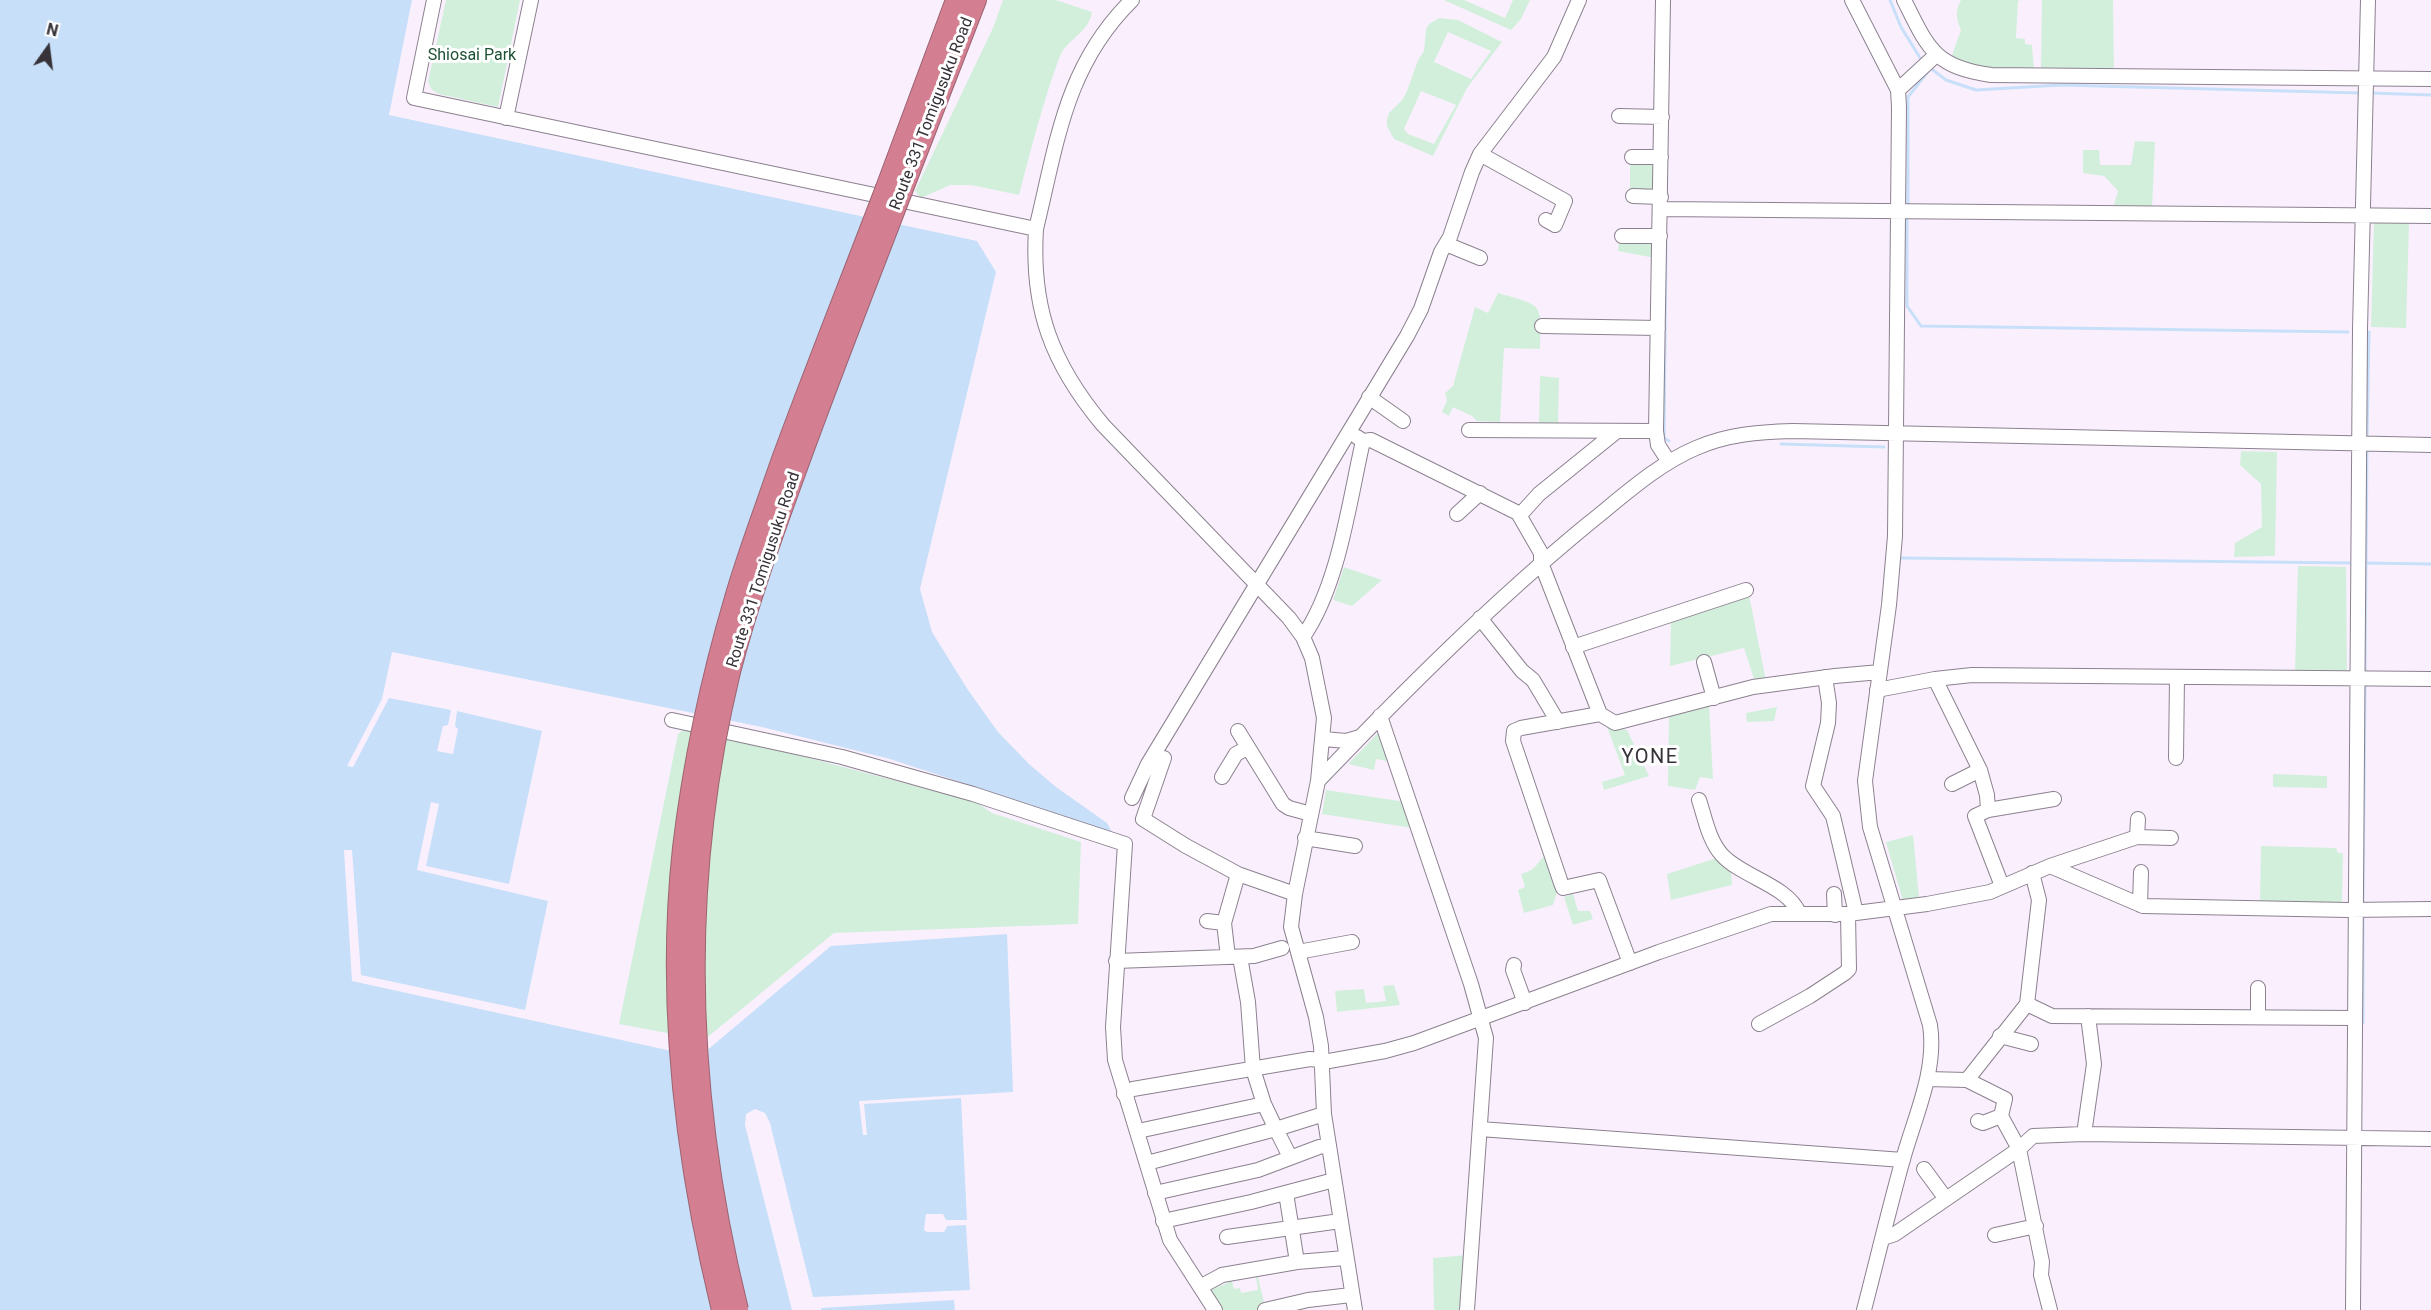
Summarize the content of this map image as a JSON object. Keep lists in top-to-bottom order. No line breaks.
{"streets":{"highway":["Route 331 Tomigusuku Road"]},"districts":["YONE"],"parks":["Shiosai Park"],"north":"top"}
